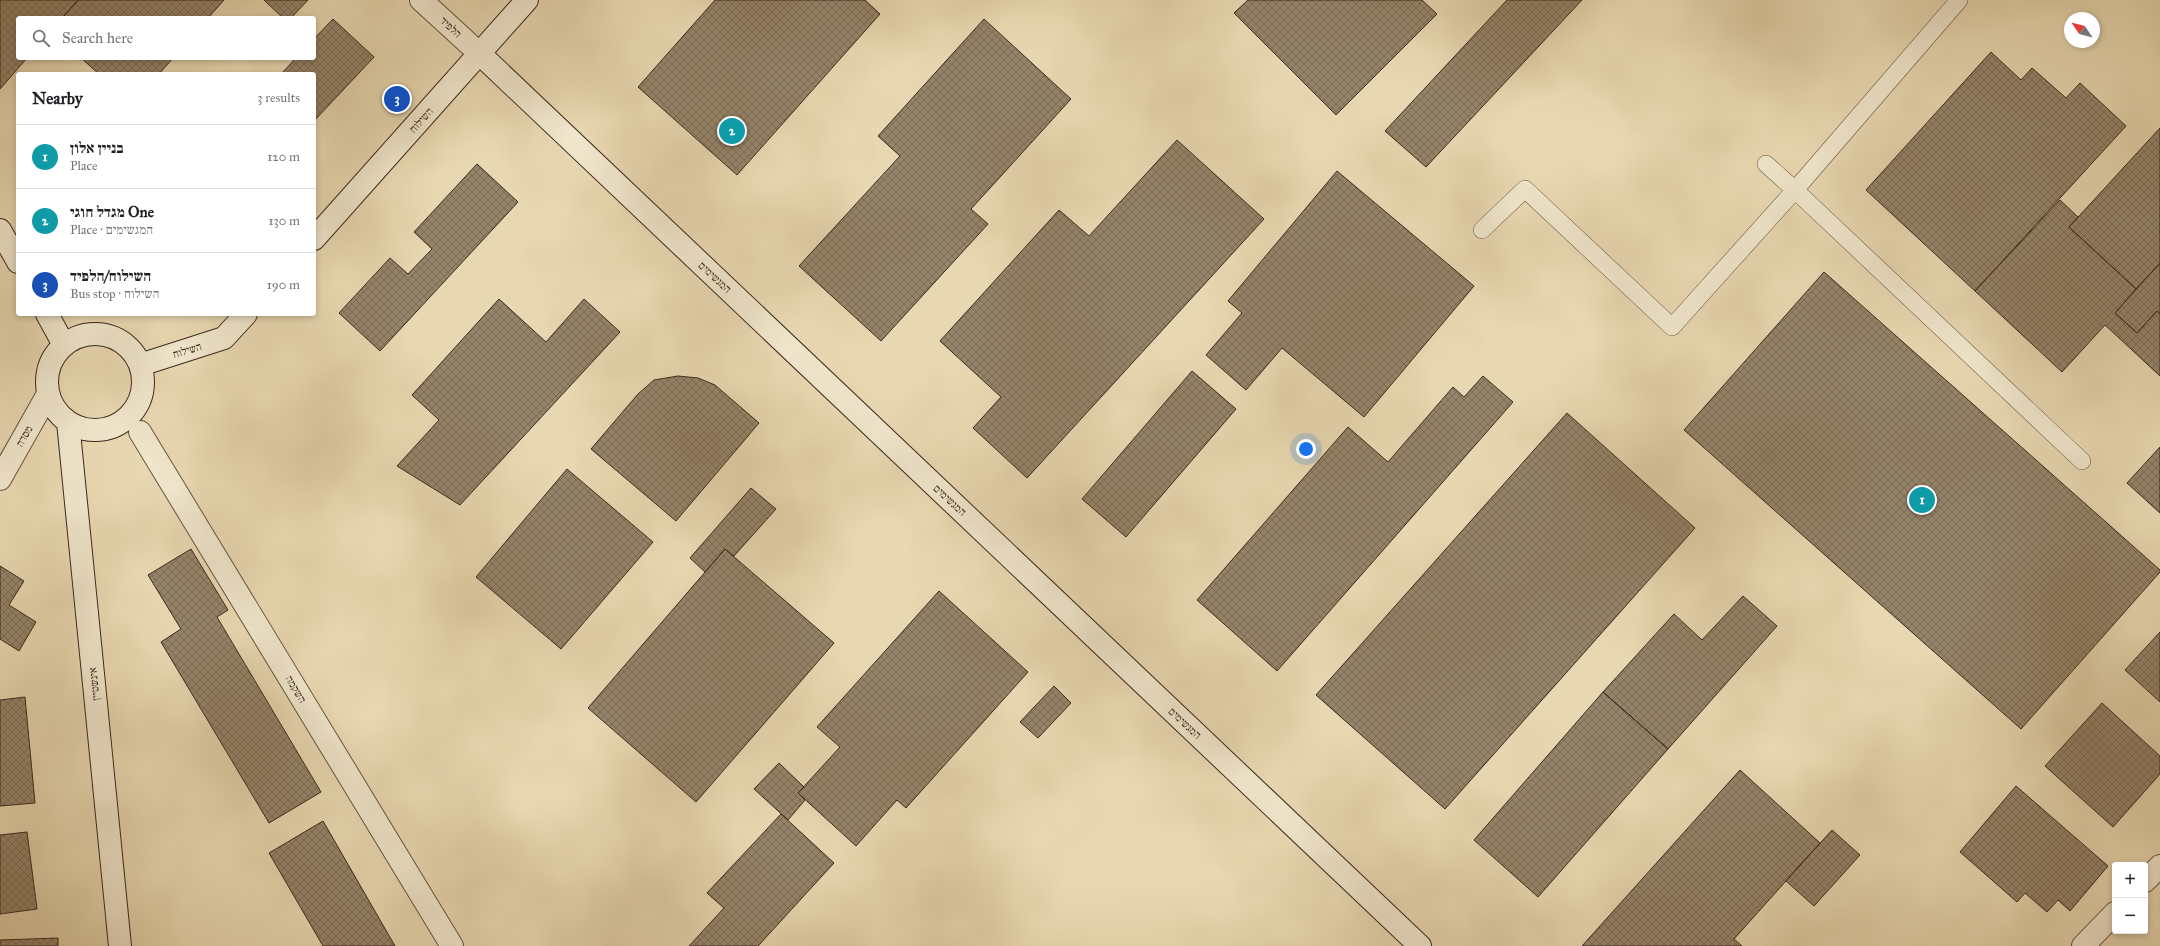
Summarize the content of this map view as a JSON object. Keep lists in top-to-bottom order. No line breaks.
{"streets":{"street":["הלפיד","השילוח","המגשימים","מסדה","אינשטיין","השקמה"]},"crossings":[["הלפיד","השילוח"],["הלפיד","המגשימים"],["השילוח","המגשימים"],["השילוח","מסדה"],["השילוח","אינשטיין"],["מסדה","אינשטיין"]],"north":"top left","page":{"search":"Search here","heading":["Nearby","3 results"],"pins":["3","2","1"],"list":[{"mark":"1","name":"בניין אלון","note":"Place","value":"120 m"},{"mark":"2","name":"מגדל חוגי One","note":"Place · המגשימים","value":"130 m"},{"mark":"3","name":"השילוח/הלפיד","note":"Bus stop · השילוח","value":"190 m"}],"map_buttons":["+","−"]}}
